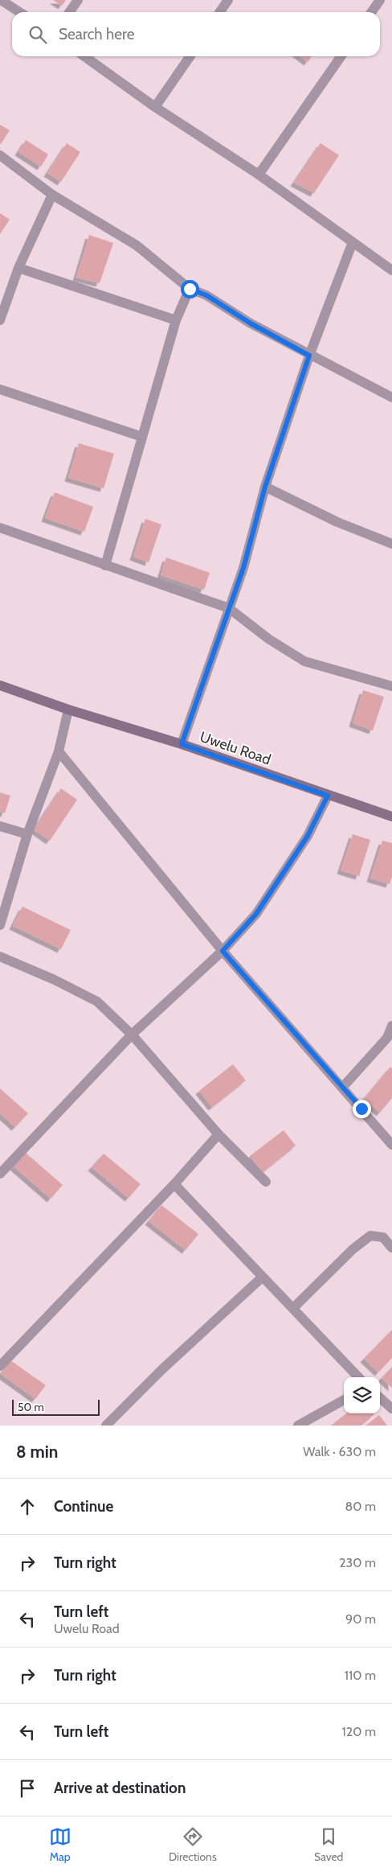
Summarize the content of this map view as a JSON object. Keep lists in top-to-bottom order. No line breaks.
{"streets":{"street":["Uwelu Road"]},"scale_bar":"50 m","page":{"search":"Search here","scale":"50 m","heading":["8 min","Walk · 630 m"],"list":[["Continue","80 m"],["Turn right","230 m"],["Turn left","Uwelu Road","90 m"],["Turn right","110 m"],["Turn left","120 m"],"Arrive at destination"],"nav":["Map","Directions","Saved"]}}
